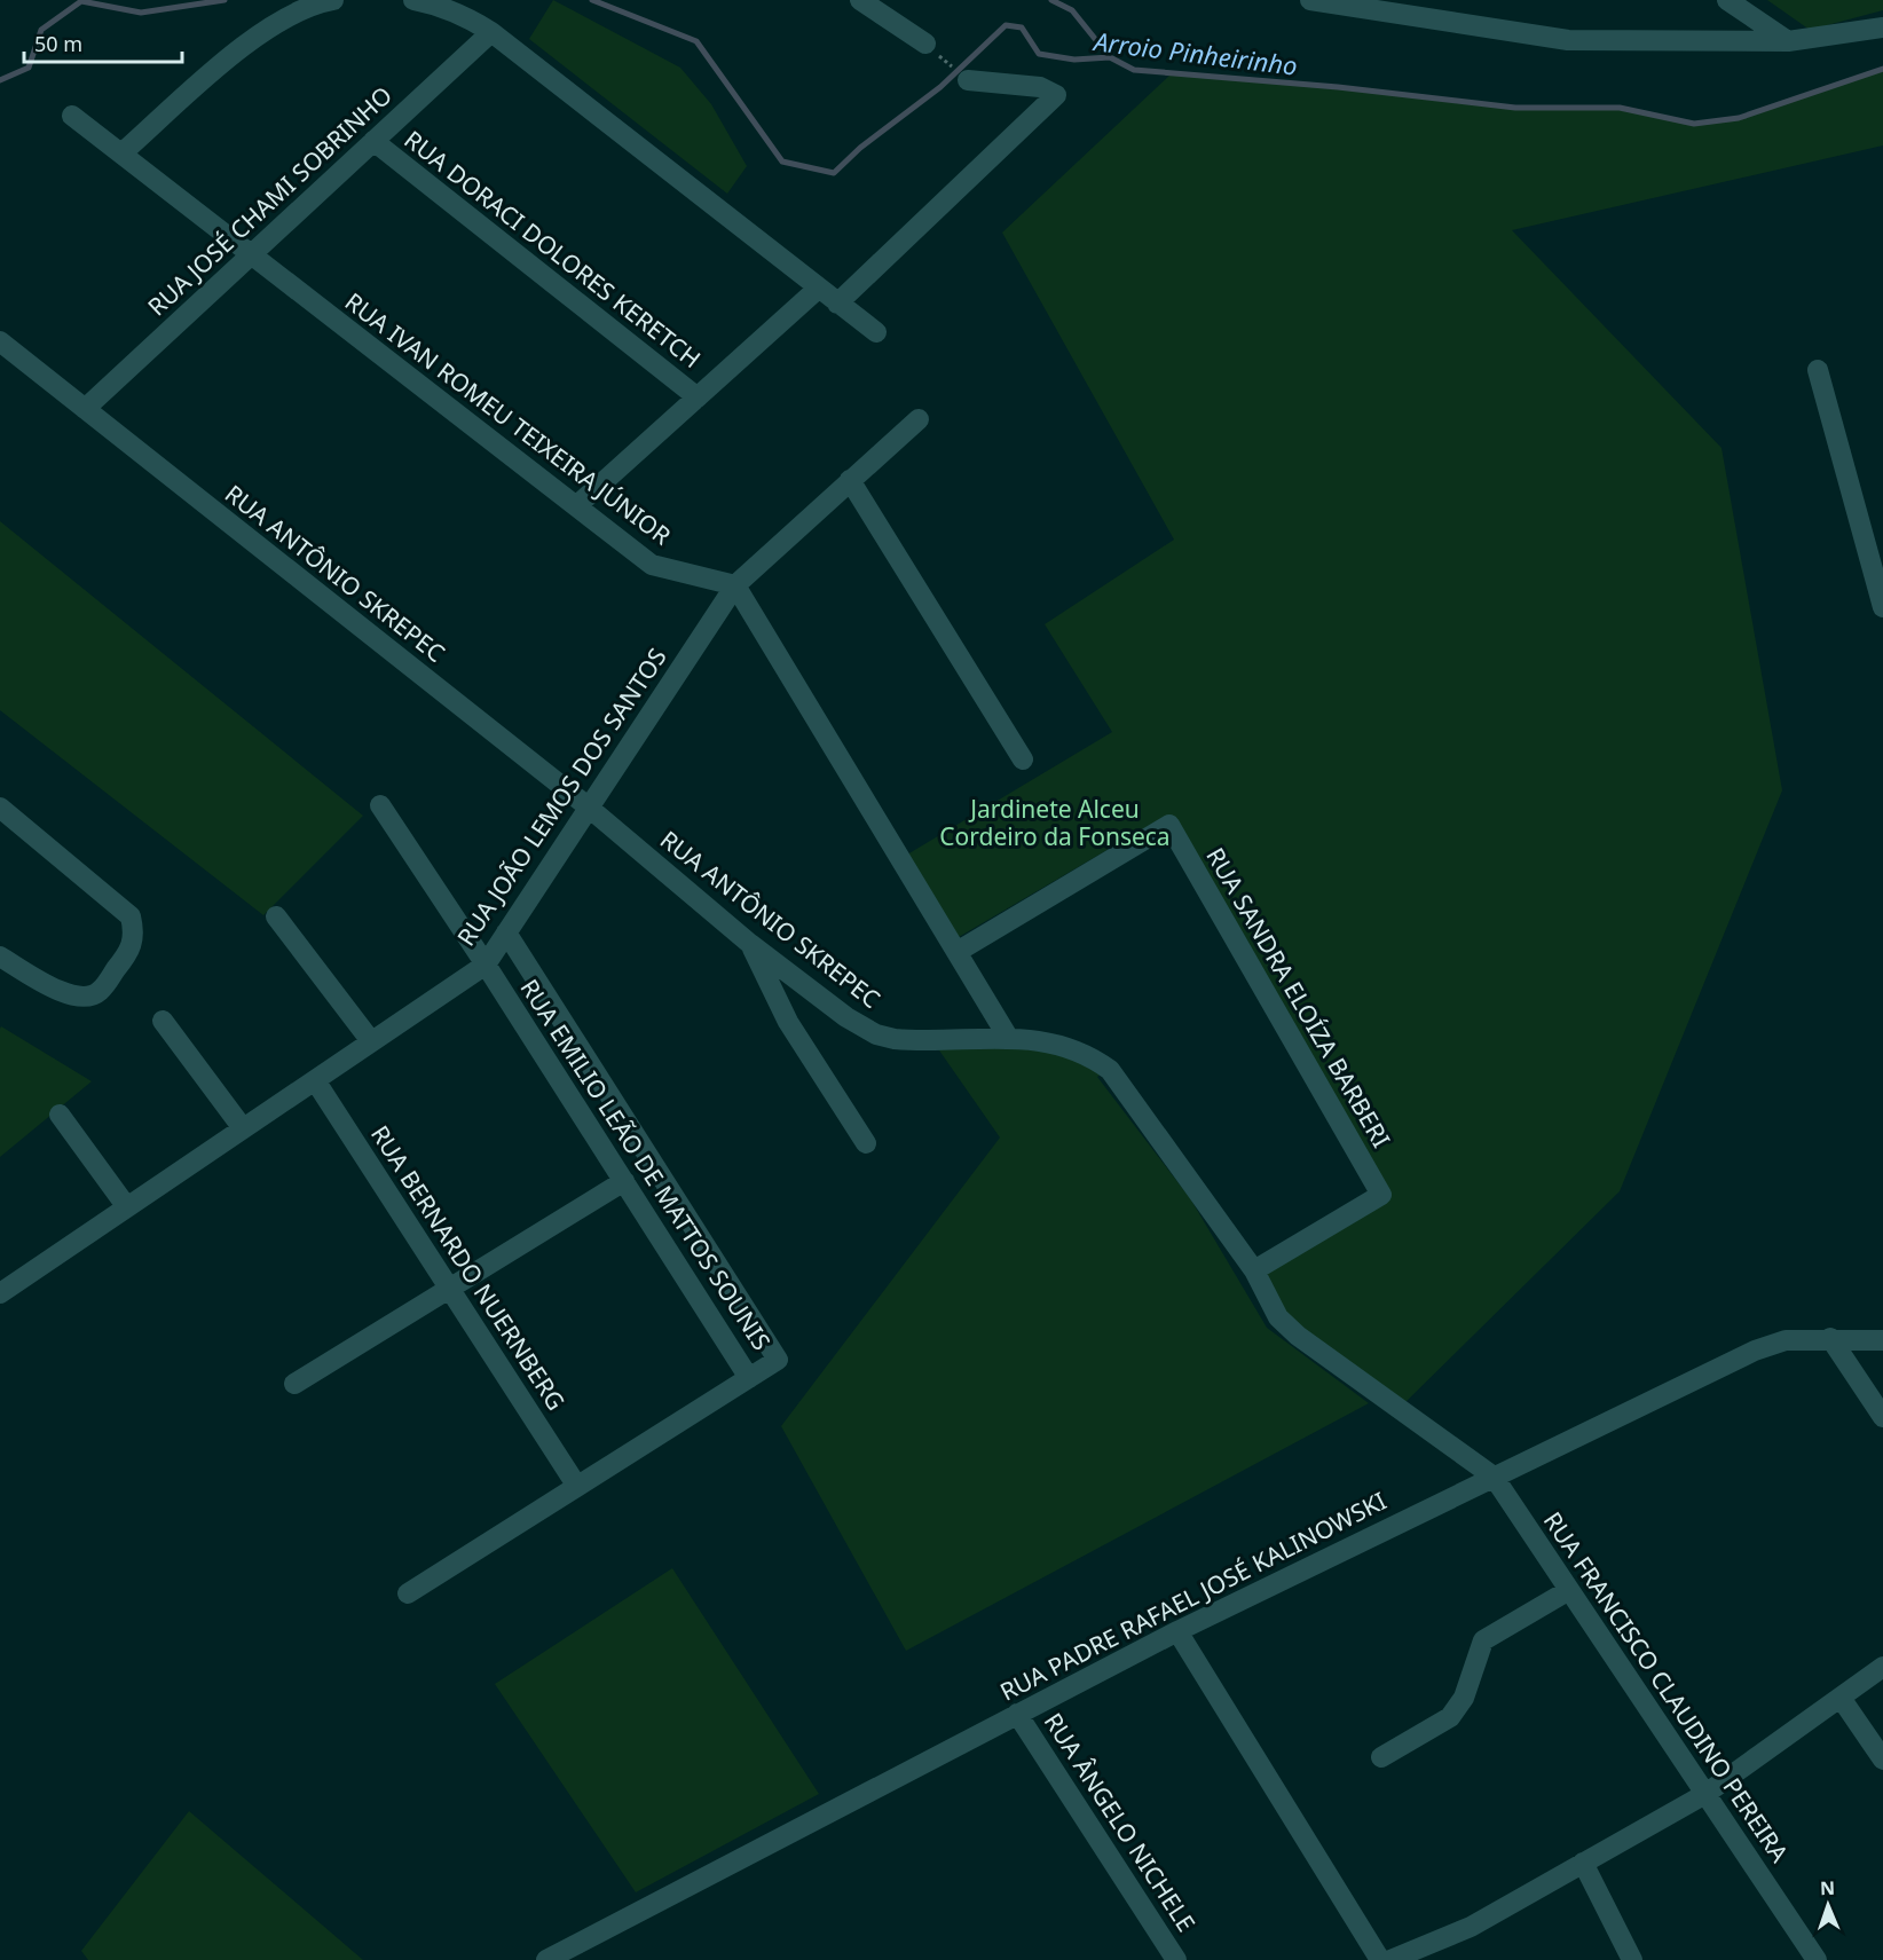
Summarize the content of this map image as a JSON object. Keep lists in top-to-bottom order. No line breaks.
{"streets":{"street":["RUA JOSÉ CHAMI SOBRINHO","RUA DORACI DOLORES KERETCH","RUA IVAN ROMEU TEIXEIRA JÚNIOR","RUA ANTÔNIO SKREPEC","RUA JOÃO LEMOS DOS SANTOS","RUA SANDRA ELOÍZA BARBERI","RUA EMILIO LEÃO DE MATTOS SOUNIS","RUA BERNARDO NUERNBERG","RUA PADRE RAFAEL JOSÉ KALINOWSKI","RUA FRANCISCO CLAUDINO PEREIRA","RUA ÂNGELO NICHELE"]},"crossings":[["RUA JOSÉ CHAMI SOBRINHO","RUA DORACI DOLORES KERETCH"],["RUA JOSÉ CHAMI SOBRINHO","RUA IVAN ROMEU TEIXEIRA JÚNIOR"],["RUA JOSÉ CHAMI SOBRINHO","RUA ANTÔNIO SKREPEC"],["RUA IVAN ROMEU TEIXEIRA JÚNIOR","RUA JOÃO LEMOS DOS SANTOS"],["RUA ANTÔNIO SKREPEC","RUA JOÃO LEMOS DOS SANTOS"],["RUA ANTÔNIO SKREPEC","RUA SANDRA ELOÍZA BARBERI"],["RUA ANTÔNIO SKREPEC","RUA PADRE RAFAEL JOSÉ KALINOWSKI"],["RUA ANTÔNIO SKREPEC","RUA FRANCISCO CLAUDINO PEREIRA"],["RUA JOÃO LEMOS DOS SANTOS","RUA EMILIO LEÃO DE MATTOS SOUNIS"],["RUA JOÃO LEMOS DOS SANTOS","RUA BERNARDO NUERNBERG"],["RUA PADRE RAFAEL JOSÉ KALINOWSKI","RUA FRANCISCO CLAUDINO PEREIRA"],["RUA PADRE RAFAEL JOSÉ KALINOWSKI","RUA ÂNGELO NICHELE"]],"water":["Arroio Pinheirinho"],"parks":["Jardinete Alceu Cordeiro da Fonseca"],"scale_bar":"50 m","north":"top"}
